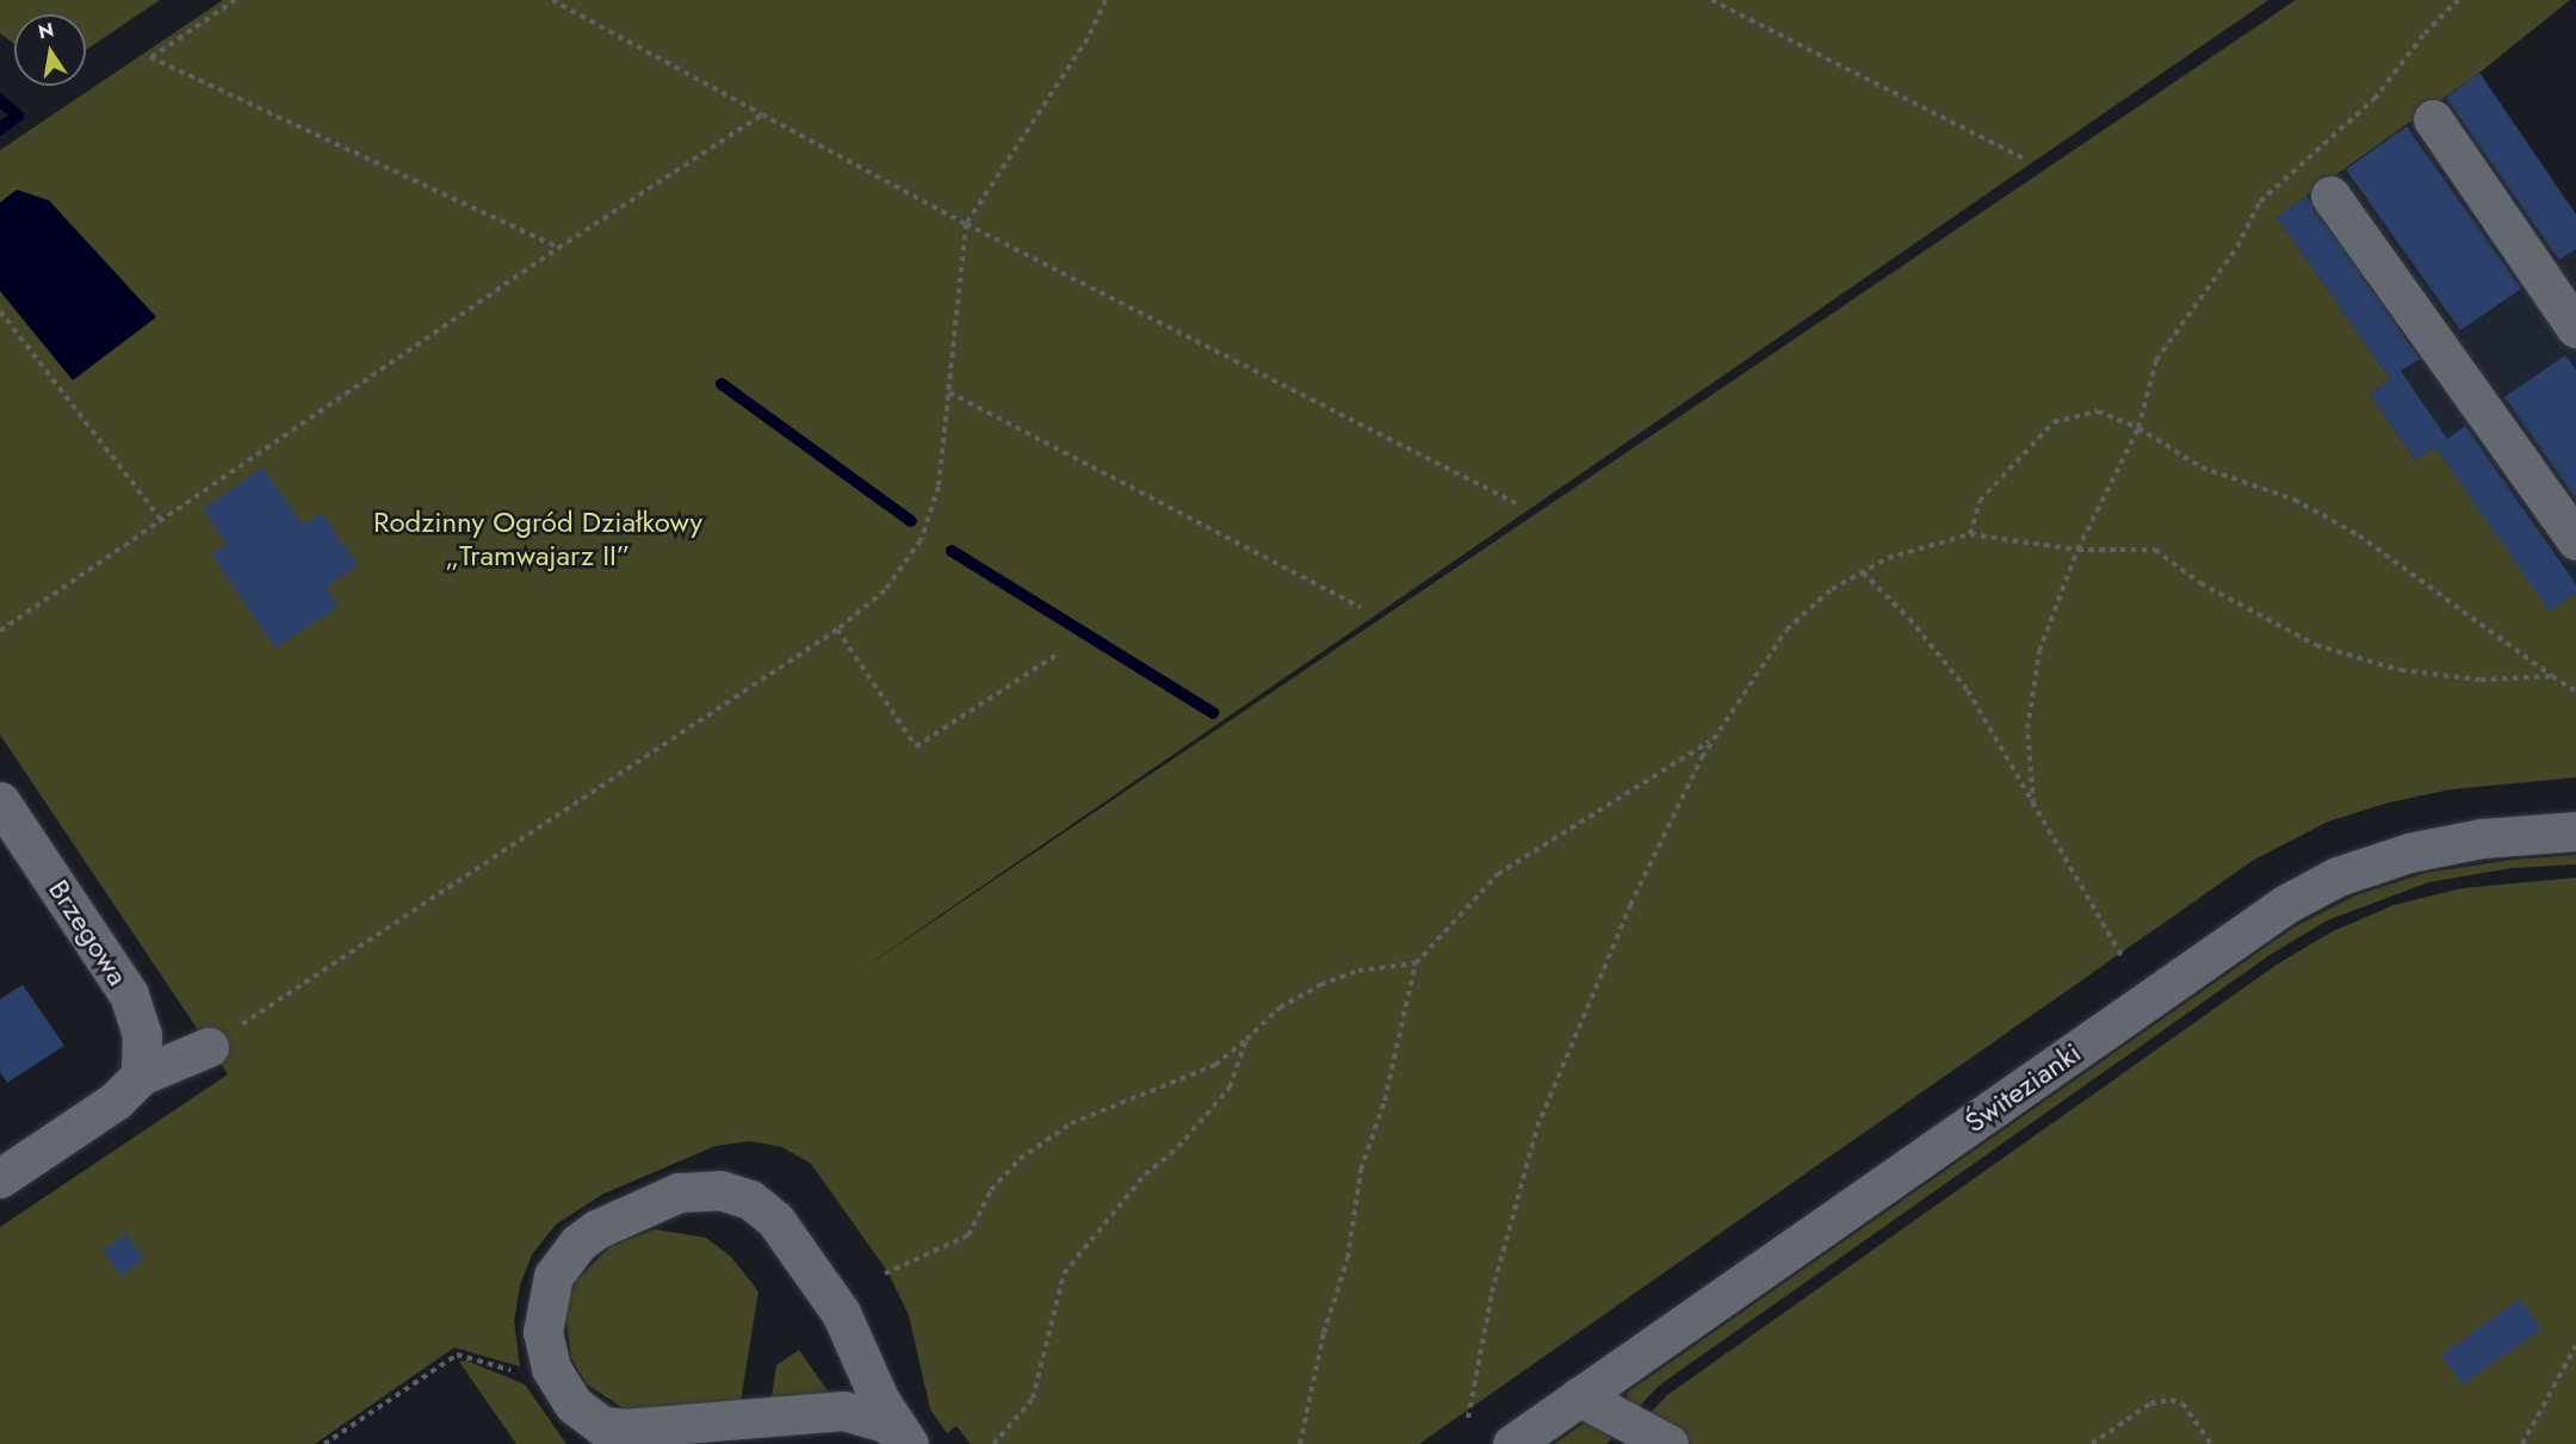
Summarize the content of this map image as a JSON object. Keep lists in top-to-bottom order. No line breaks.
{"streets":{"street":["Brzegowa","Świtezianki"]},"parks":["Rodzinny Ogród Działkowy „Tramwajarz II”"],"north":"top"}
